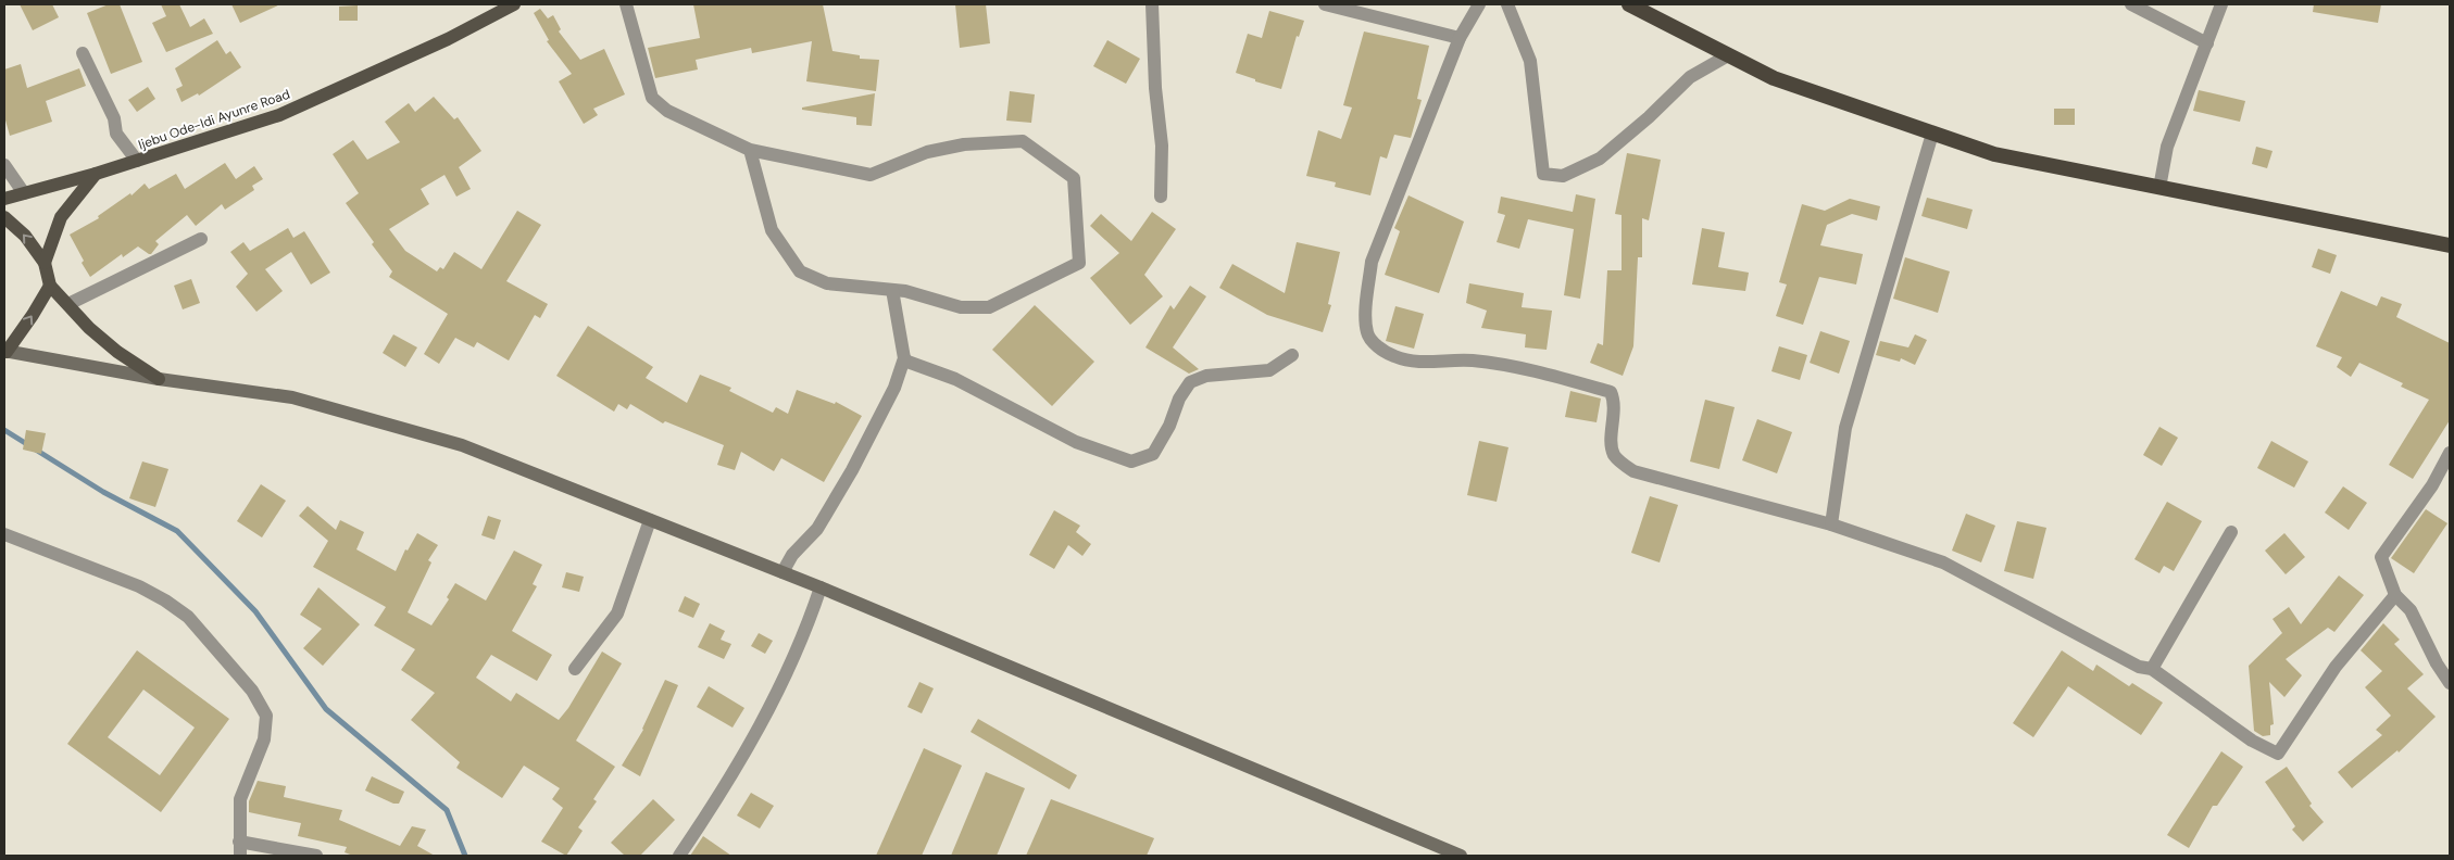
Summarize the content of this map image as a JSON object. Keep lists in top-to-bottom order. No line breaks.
{"streets":{"main road":["Ijebu Ode-Idi Ayunre Road"]}}
